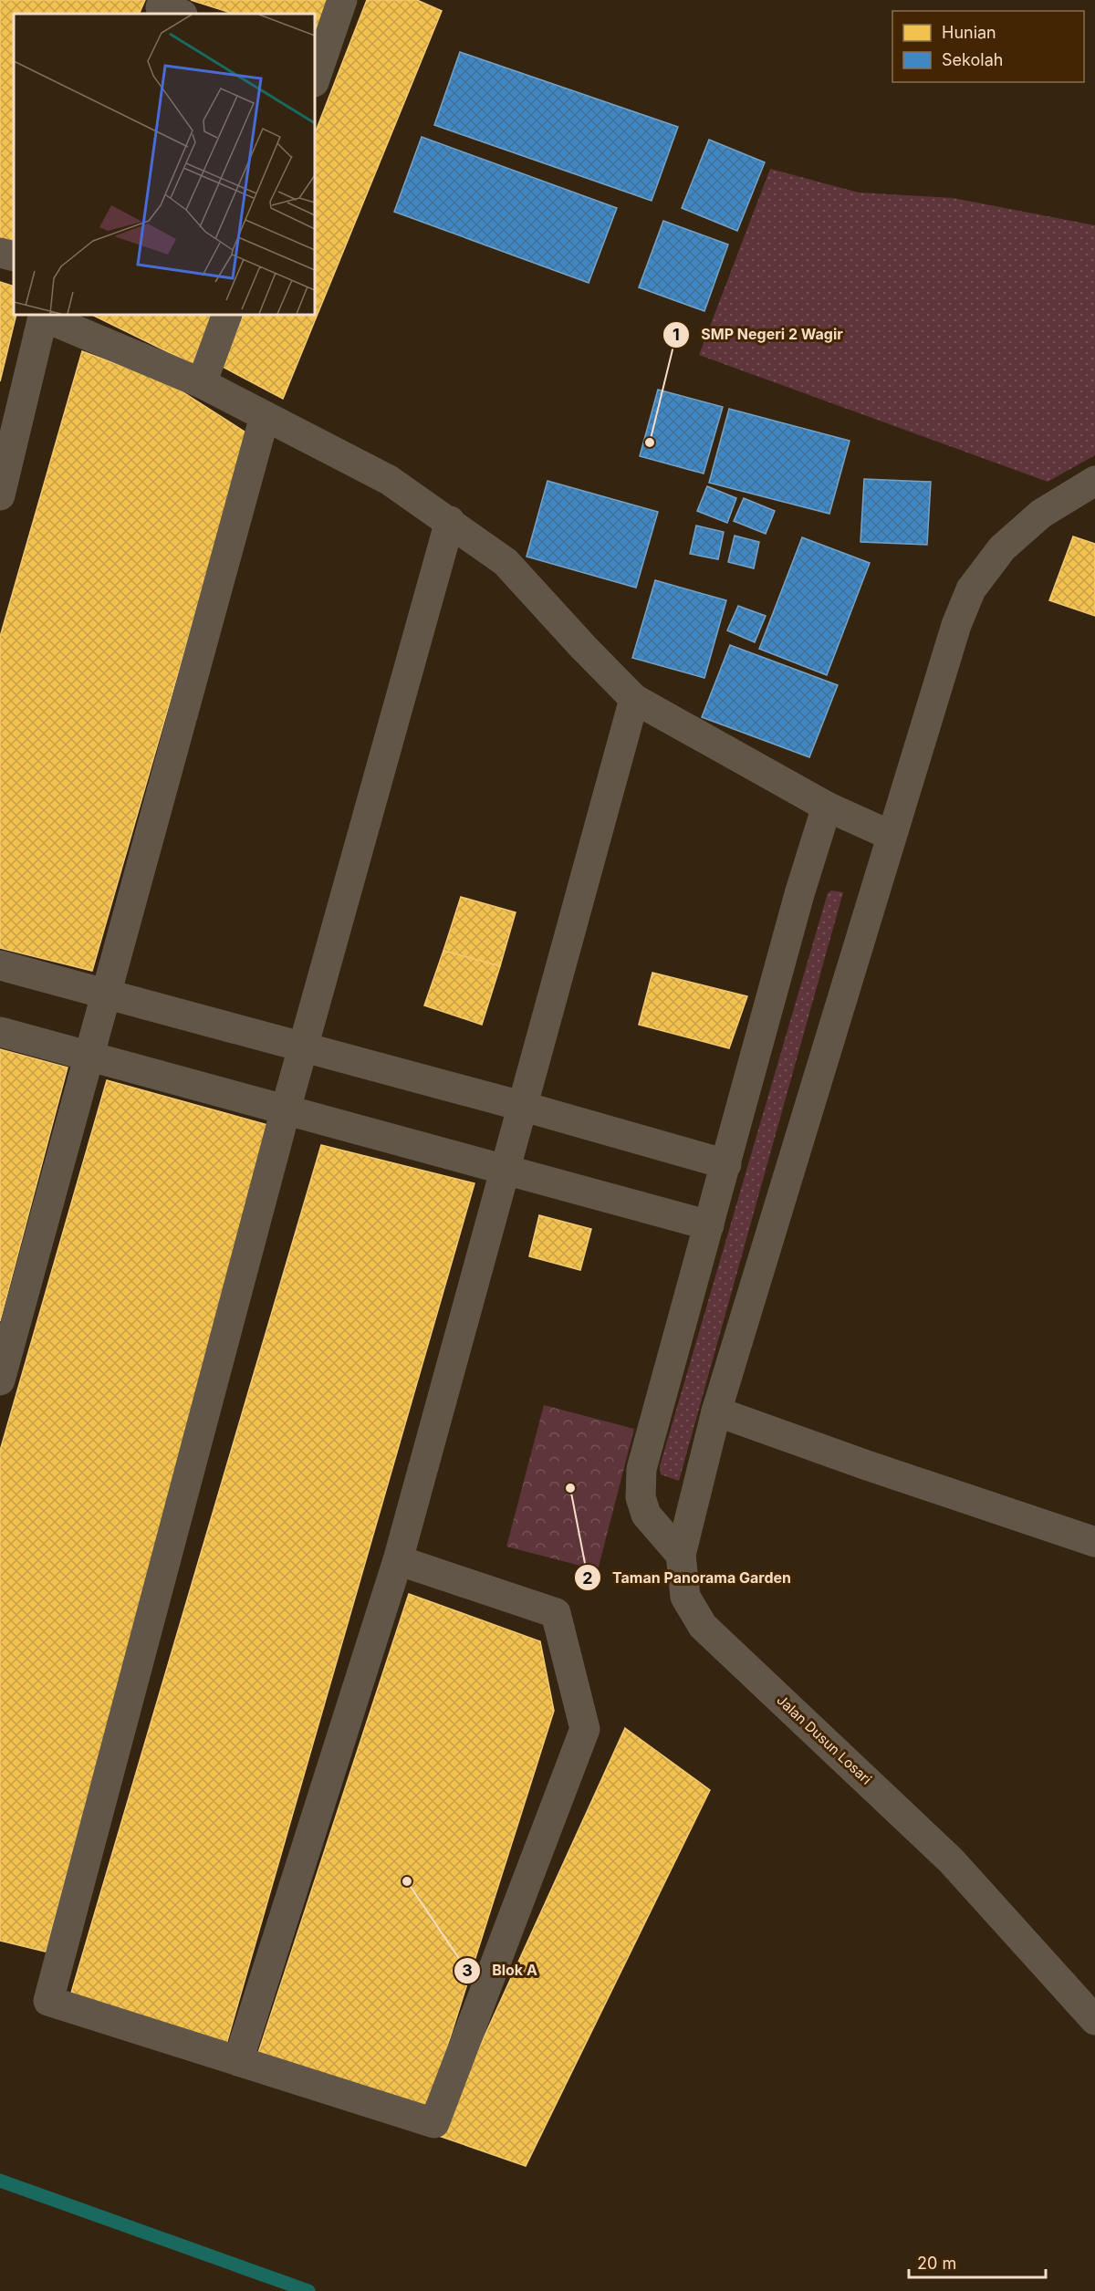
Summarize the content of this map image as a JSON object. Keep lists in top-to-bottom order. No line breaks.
{"streets":{"street":["Jalan Dusun Losari"]},"places":["SMP Negeri 2 Wagir","Taman Panorama Garden","Blok A"],"legend":["Hunian","Sekolah"],"scale_bar":"20 m"}
